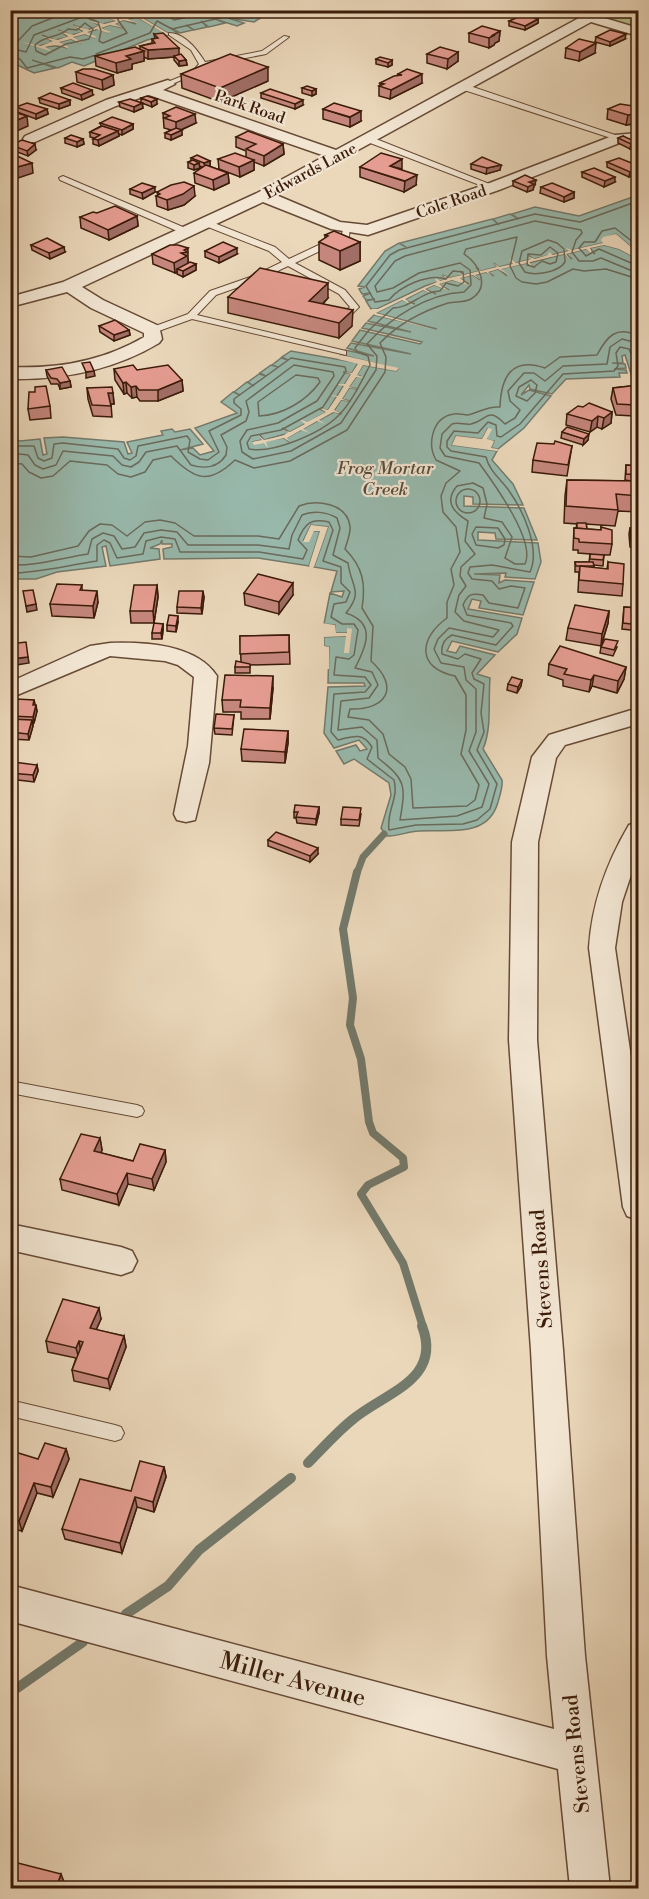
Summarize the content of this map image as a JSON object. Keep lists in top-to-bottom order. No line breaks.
{"streets":{"street":["Park Road","Edwards Lane","Cole Road","Stevens Road","Miller Avenue"]},"crossings":[["Park Road","Edwards Lane"],["Edwards Lane","Cole Road"],["Stevens Road","Miller Avenue"]],"water":["Frog Mortar Creek"]}
